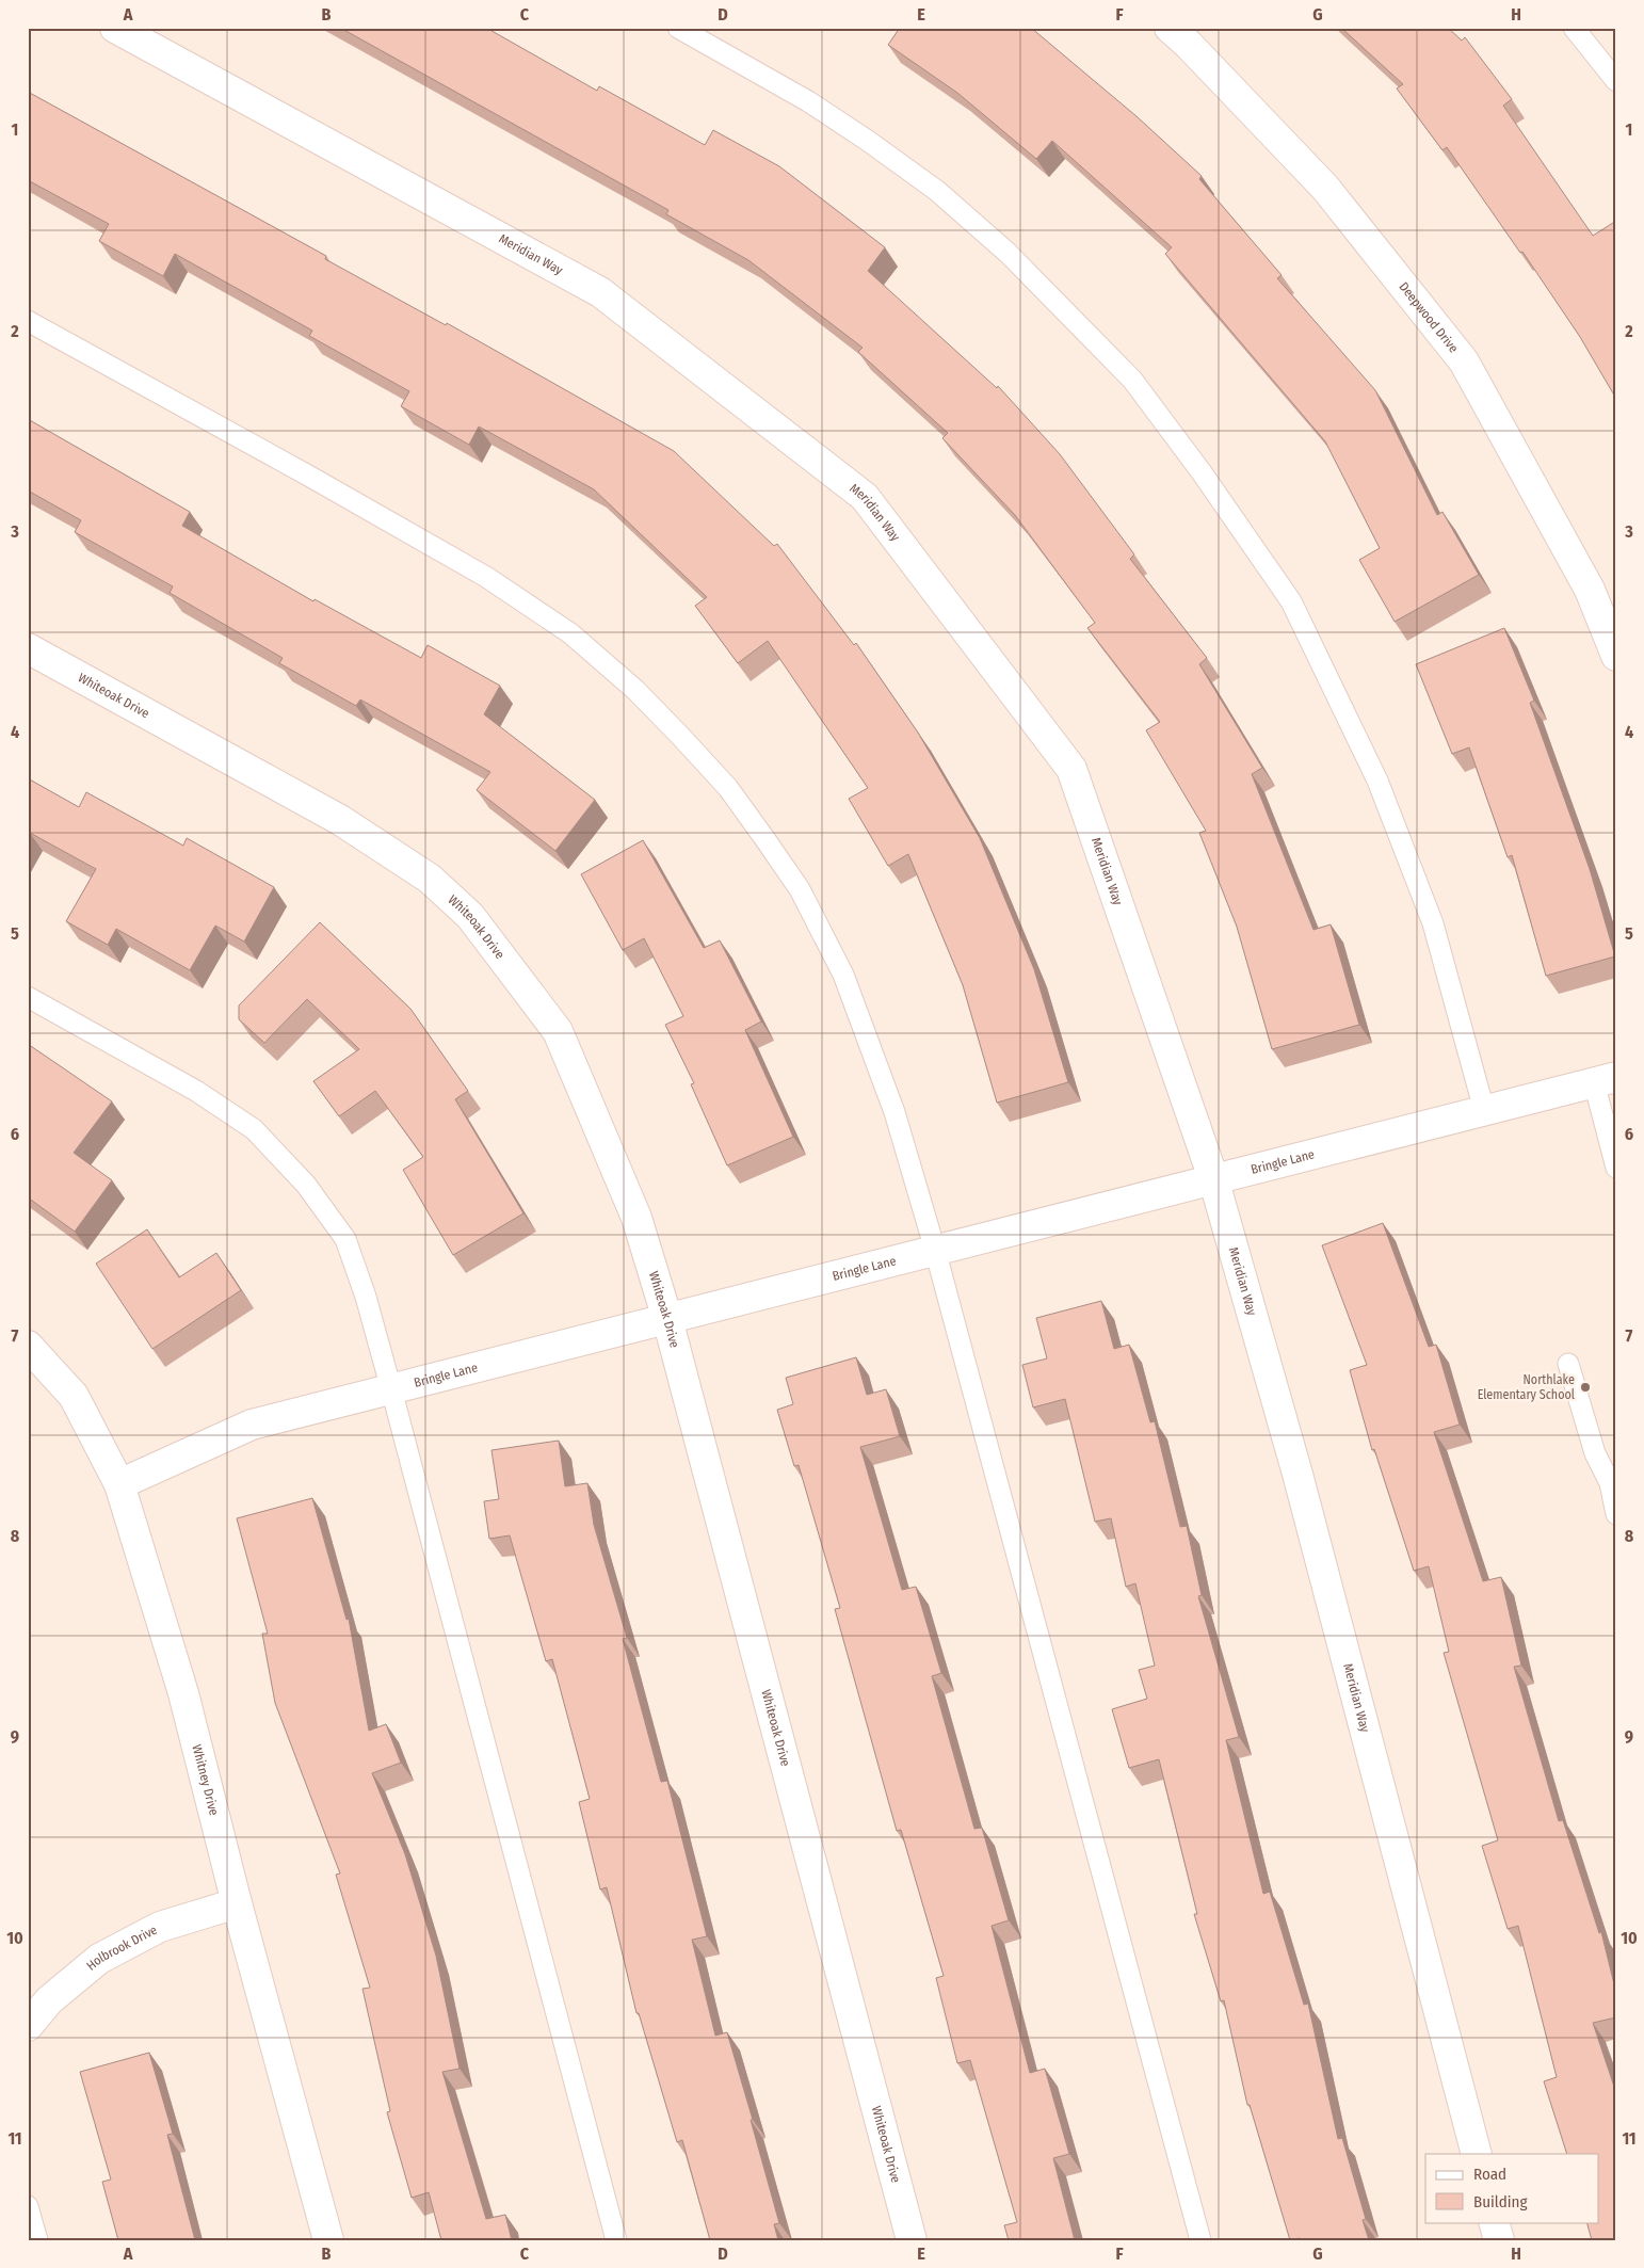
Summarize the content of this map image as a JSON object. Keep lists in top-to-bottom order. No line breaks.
{"streets":{"street":["Meridian Way","Deepwood Drive","Whiteoak Drive","Bringle Lane","Whitney Drive","Holbrook Drive"]},"crossings":[["Meridian Way","Bringle Lane"],["Whiteoak Drive","Bringle Lane"],["Bringle Lane","Whitney Drive"],["Whitney Drive","Holbrook Drive"]],"places":["Northlake Elementary School"],"legend":["Road","Building"],"grid":{"columns":["A","B","C","D","E","F","G","H"],"rows":["1","2","3","4","5","6","7","8","9","10","11"]}}
